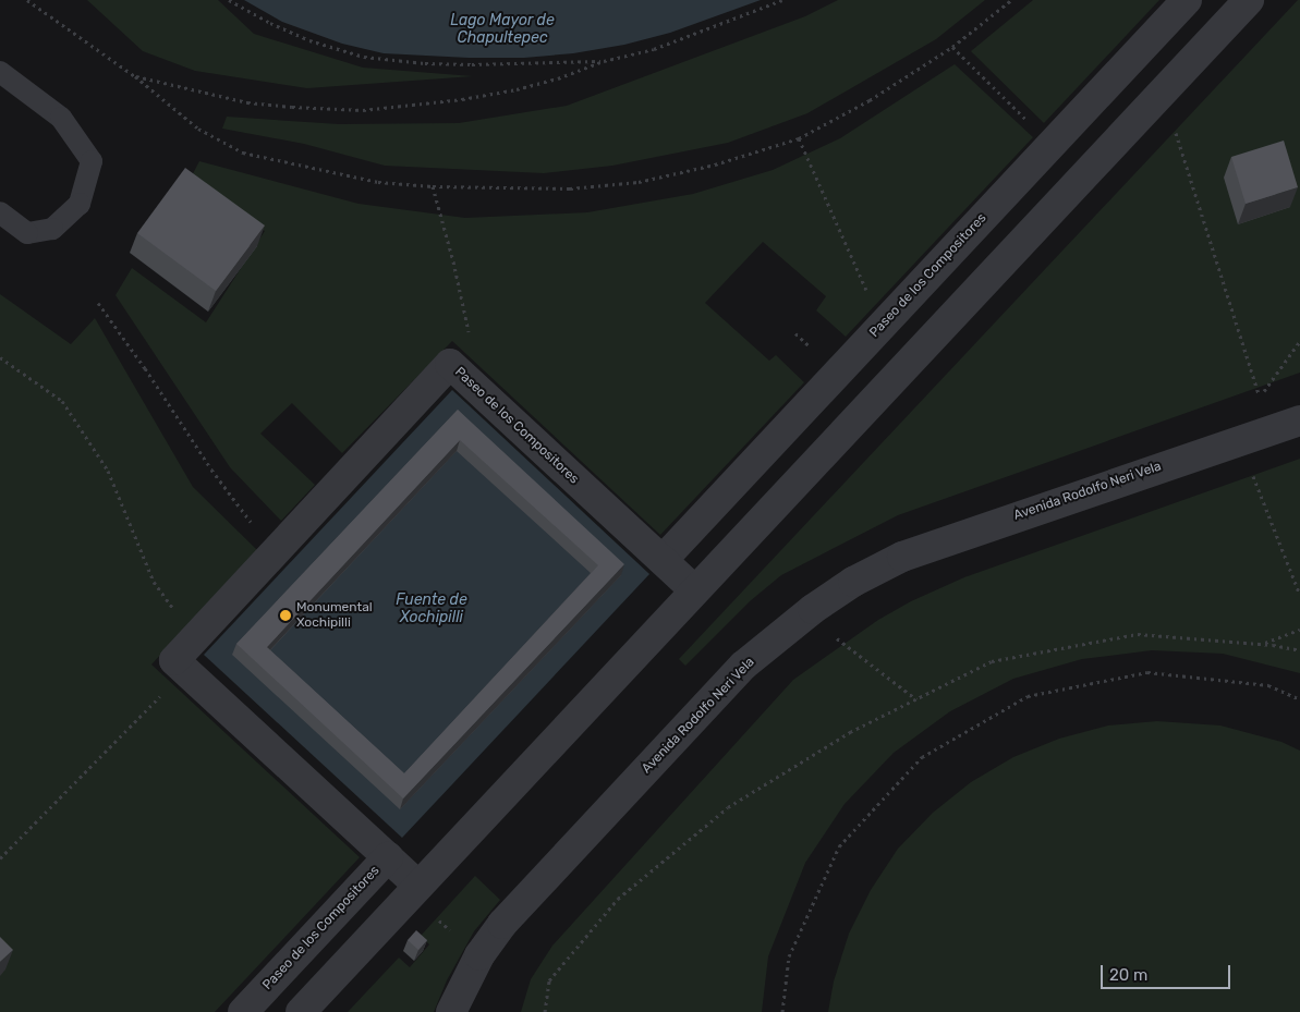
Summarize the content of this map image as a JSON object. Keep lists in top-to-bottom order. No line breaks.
{"streets":{"street":["Paseo de los Compositores","Avenida Rodolfo Neri Vela"]},"water":["Lago Mayor de Chapultepec","Fuente de Xochipilli"],"places":["Monumental Xochipilli"],"scale_bar":"20 m"}
